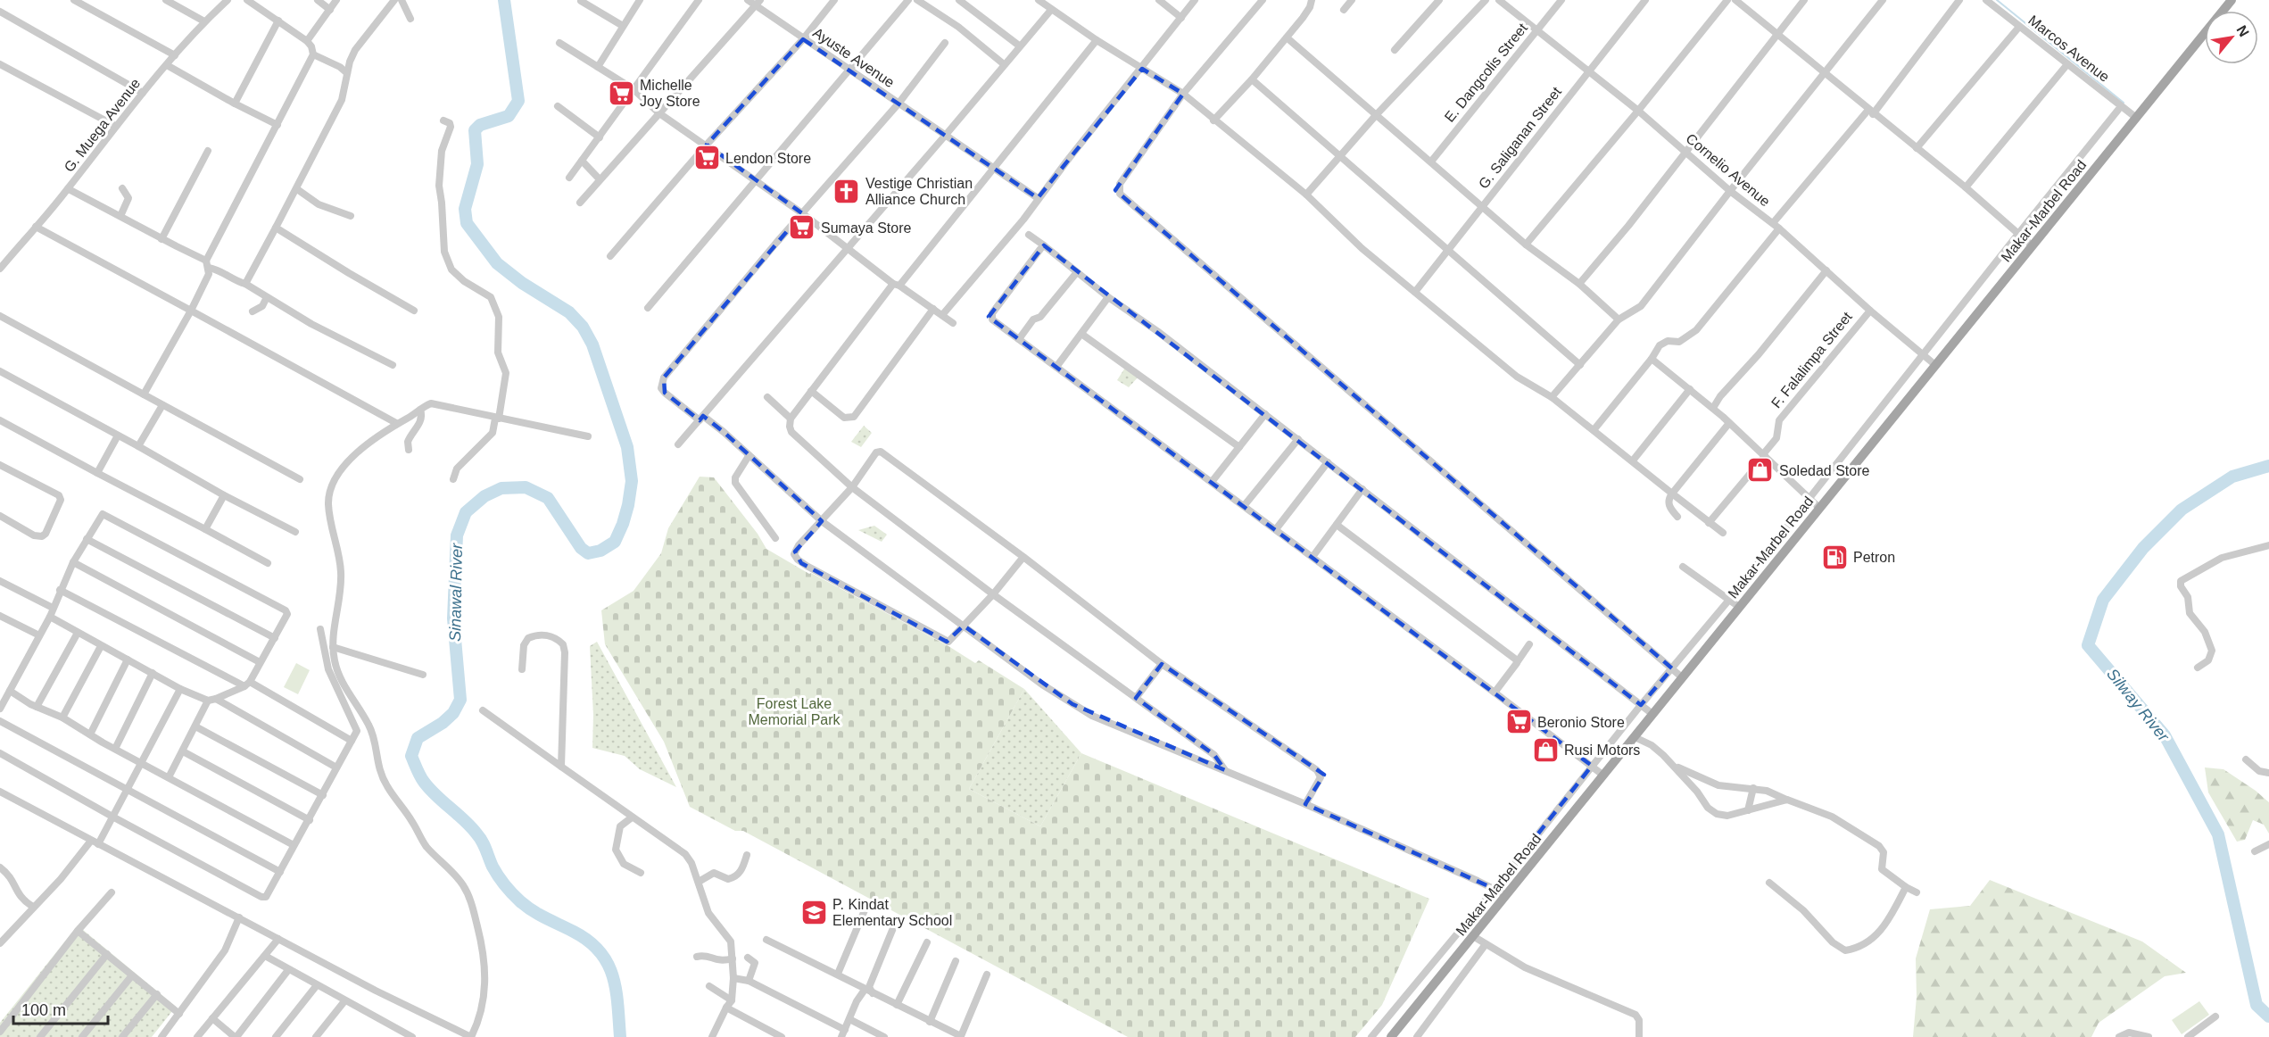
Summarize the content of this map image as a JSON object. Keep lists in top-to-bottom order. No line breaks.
{"streets":{"main road":["Makar-Marbel Road"],"street":["Marcos Avenue","Ayuste Avenue","E. Dangcolis Street","G. Muega Avenue","G. Saliganan Street","Cornelio Avenue","F. Falalimpa Street"]},"crossings":[["Marcos Avenue","Makar-Marbel Road"],["E. Dangcolis Street","Cornelio Avenue"],["G. Saliganan Street","Cornelio Avenue"],["Cornelio Avenue","Makar-Marbel Road"],["Cornelio Avenue","F. Falalimpa Street"]],"water":["Sinawal River","Silway River"],"parks":["Forest Lake Memorial Park"],"places":{"supermarket":["Michelle Joy Store","Lendon Store","Sumaya Store","Beronio Store"],"church":["Vestige Christian Alliance Church"],"shop":["Soledad Store","Rusi Motors"],"fuel station":["Petron"],"school or university":["P. Kindat Elementary School"]},"scale_bar":"100 m","north":"top right"}
